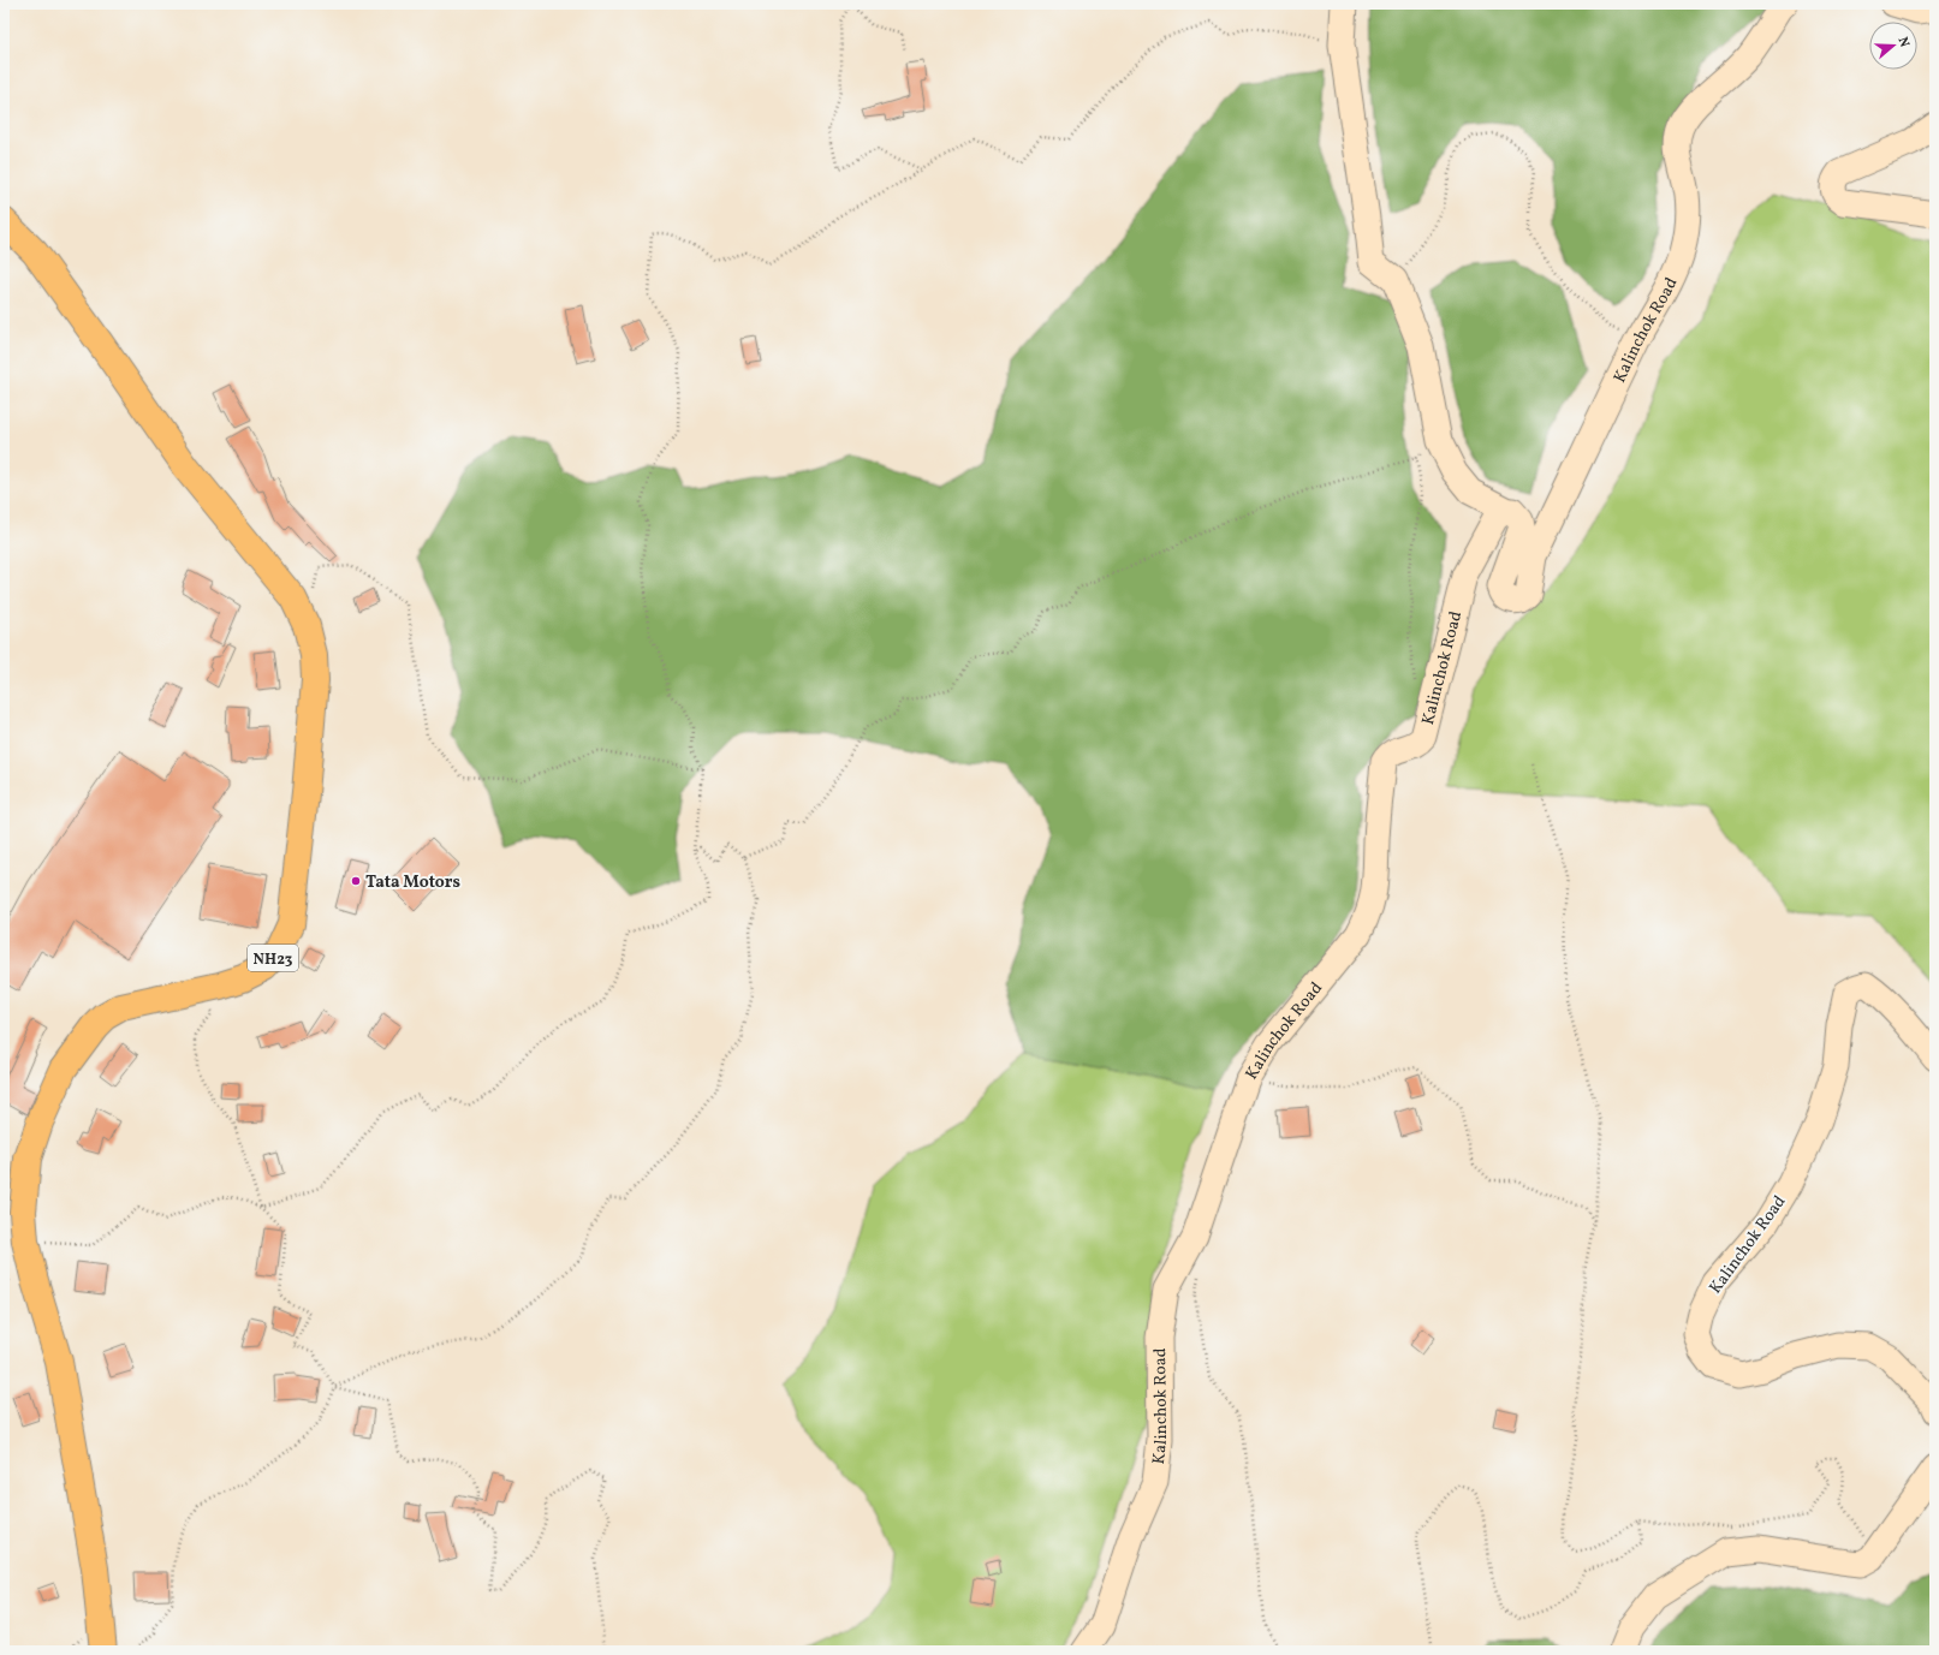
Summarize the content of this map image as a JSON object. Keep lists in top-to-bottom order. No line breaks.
{"streets":{"main road":["NH23"],"street":["Kalinchok Road"]},"places":["Tata Motors"],"north":"right"}
